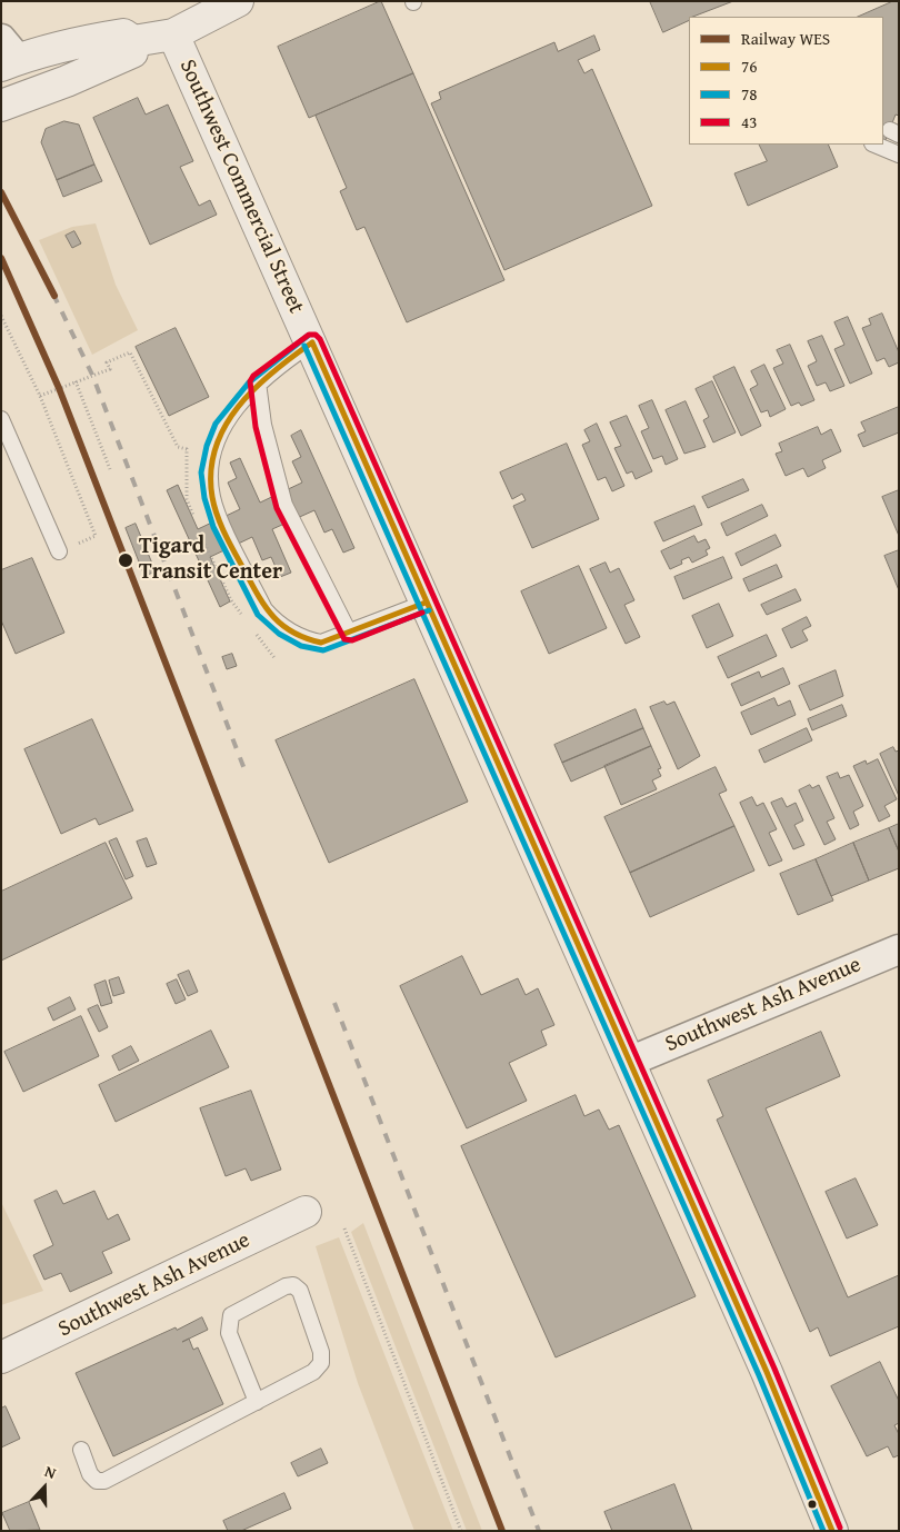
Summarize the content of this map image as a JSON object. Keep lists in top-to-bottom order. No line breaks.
{"streets":{"street":["Southwest Commercial Street","Southwest Ash Avenue"]},"crossings":[["Southwest Commercial Street","Southwest Ash Avenue"]],"places":["Tigard Transit Center"],"lines":["rail line WES","transit line 43","transit line 78","transit line 76"],"legend":["Railway WES","76","78","43"],"north":"top"}
